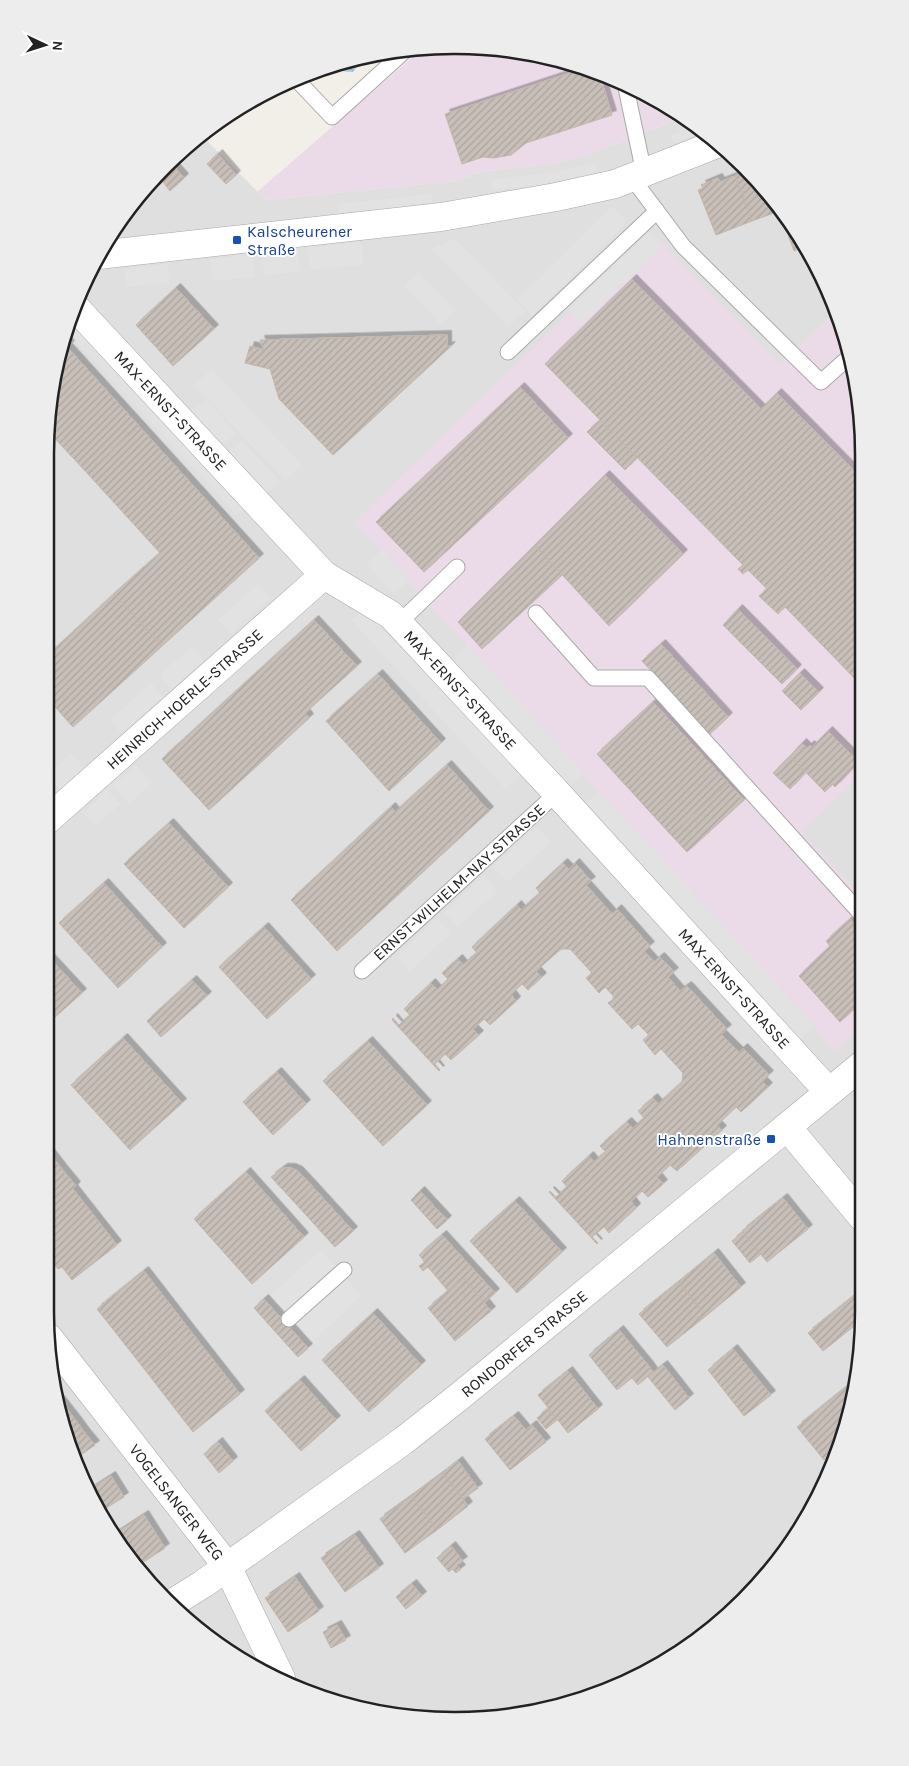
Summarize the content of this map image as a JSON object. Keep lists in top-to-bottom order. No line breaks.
{"streets":{"street":["MAX-ERNST-STRASSE","HEINRICH-HOERLE-STRASSE","RONDORFER STRASSE","VOGELSANGER WEG"],"lane":["ERNST-WILHELM-NAY-STRASSE"]},"crossings":[["MAX-ERNST-STRASSE","HEINRICH-HOERLE-STRASSE"],["MAX-ERNST-STRASSE","ERNST-WILHELM-NAY-STRASSE"],["MAX-ERNST-STRASSE","RONDORFER STRASSE"],["RONDORFER STRASSE","VOGELSANGER WEG"]],"places":{"transit":["Kalscheurener Straße","Hahnenstraße"]},"north":"right"}
